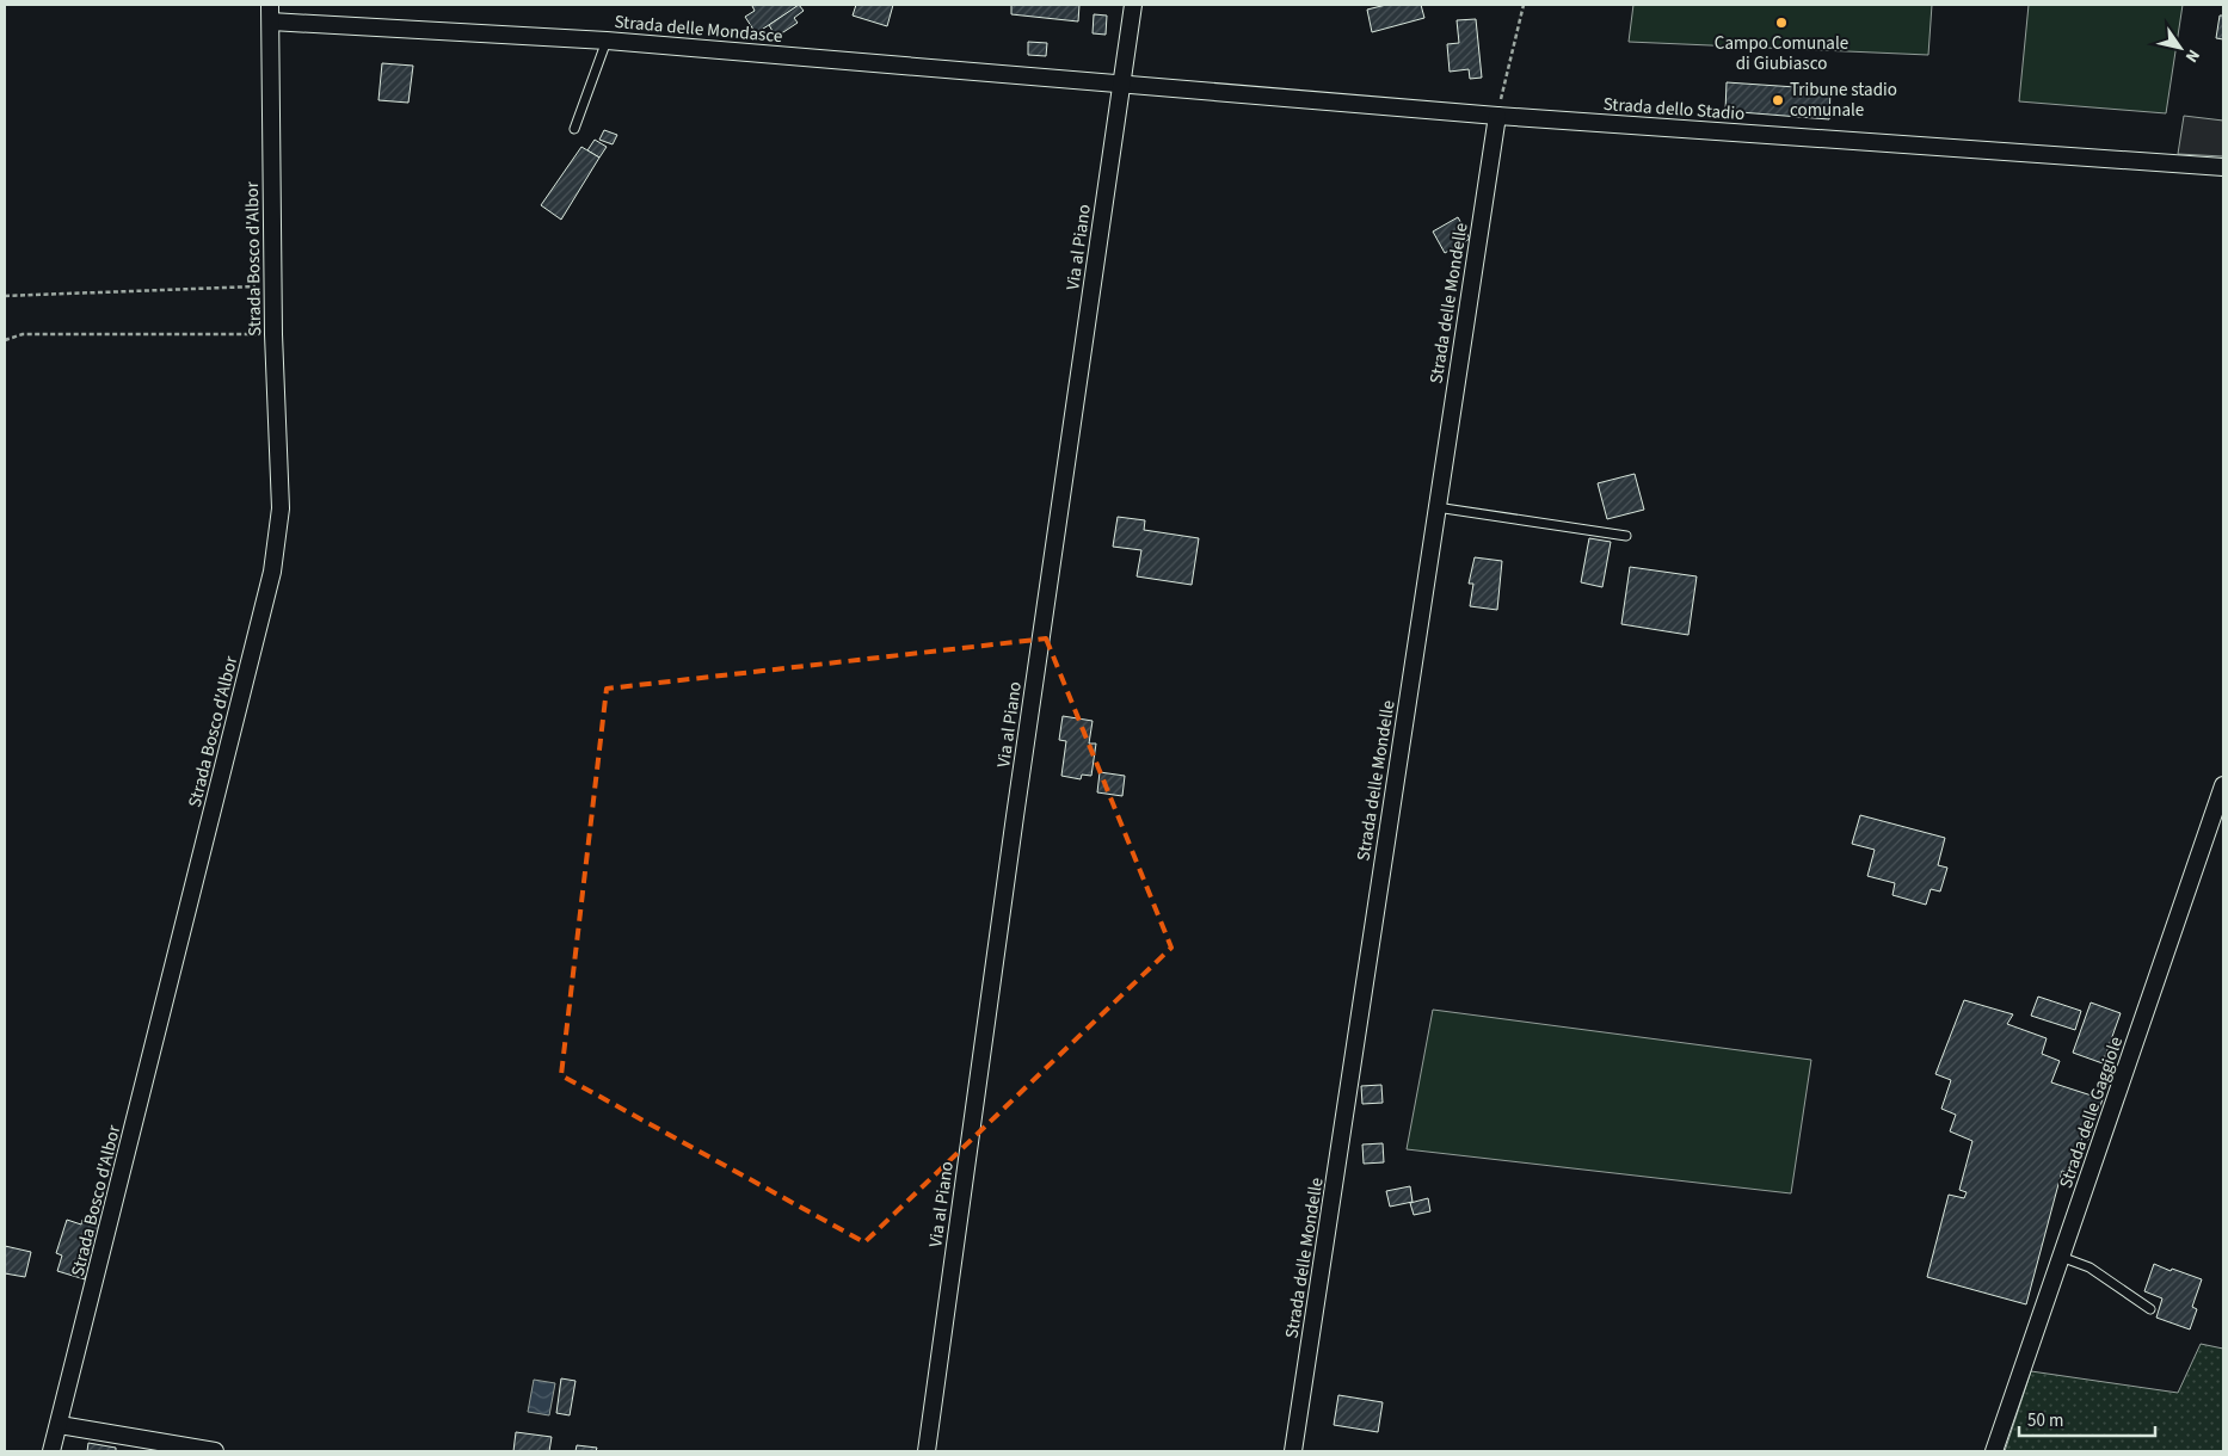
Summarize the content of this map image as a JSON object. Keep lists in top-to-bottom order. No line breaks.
{"streets":{"street":["Strada delle Mondasce","Strada dello Stadio","Via al Piano","Strada Bosco d'Albor","Strada delle Mondelle","Strada delle Gaggiole"]},"crossings":[["Strada delle Mondasce","Strada dello Stadio"],["Strada delle Mondasce","Via al Piano"],["Strada delle Mondasce","Strada Bosco d'Albor"],["Strada dello Stadio","Via al Piano"],["Strada dello Stadio","Strada delle Mondelle"]],"places":["Campo Comunale di Giubiasco","Tribune stadio comunale"],"scale_bar":"50 m","north":"bottom right"}
